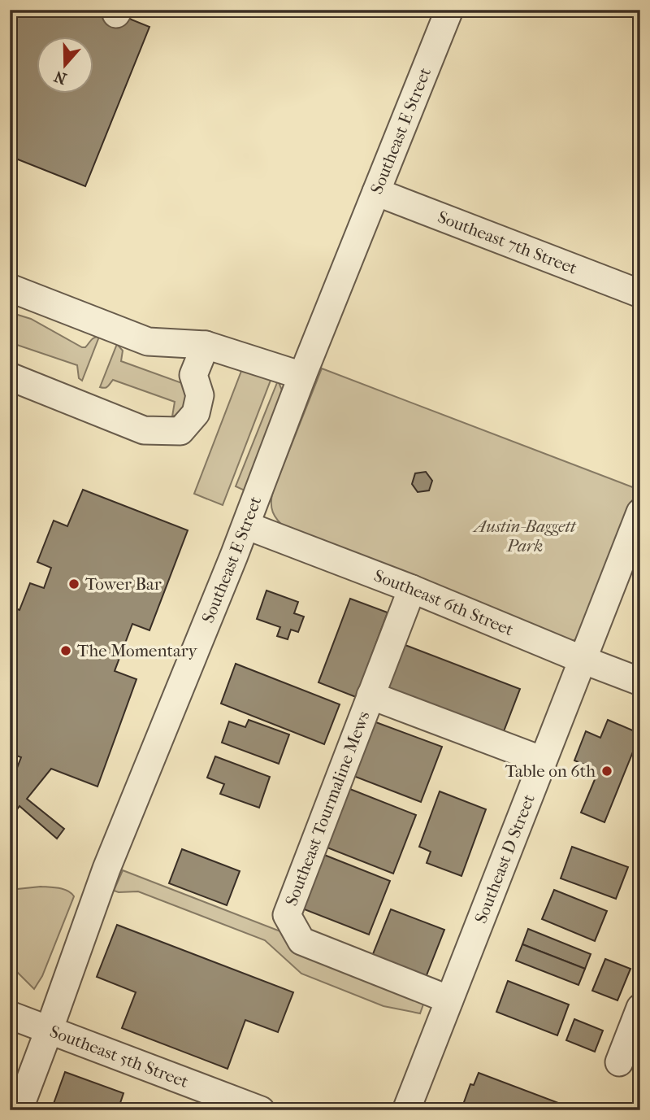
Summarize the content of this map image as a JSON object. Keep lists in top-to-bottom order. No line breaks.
{"streets":{"street":["Southeast E Street","Southeast 7th Street","Southeast 6th Street","Southeast Tourmaline Mews","Southeast D Street","Southeast 5th Street"]},"crossings":[["Southeast E Street","Southeast 7th Street"],["Southeast E Street","Southeast 6th Street"],["Southeast E Street","Southeast 5th Street"],["Southeast 6th Street","Southeast Tourmaline Mews"],["Southeast 6th Street","Southeast D Street"],["Southeast Tourmaline Mews","Southeast D Street"]],"parks":["Austin-Baggett Park"],"places":["Tower Bar","The Momentary","Table on 6th"],"north":"bottom"}
